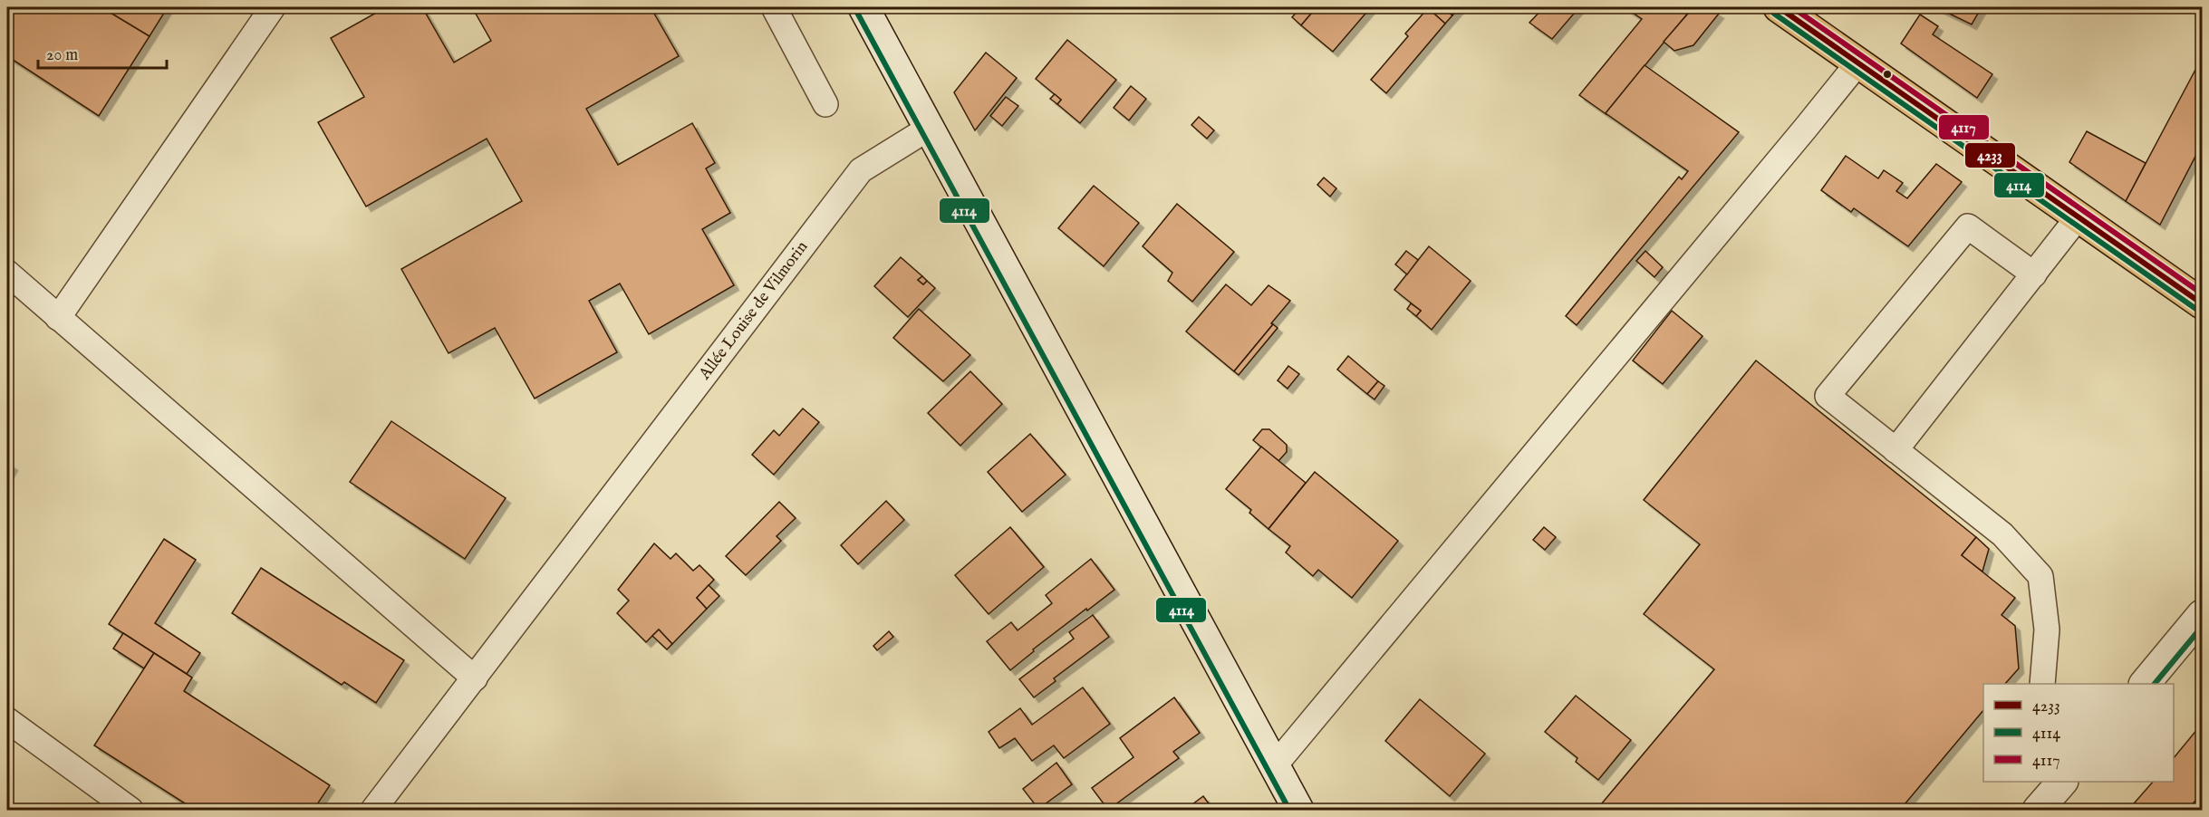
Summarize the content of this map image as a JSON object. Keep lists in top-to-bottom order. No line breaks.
{"streets":{"lane":["Allée Louise de Vilmorin"]},"lines":["transit line 4233","transit line 4117","transit line 4114"],"legend":["4233","4114","4117"],"scale_bar":"20 m"}
